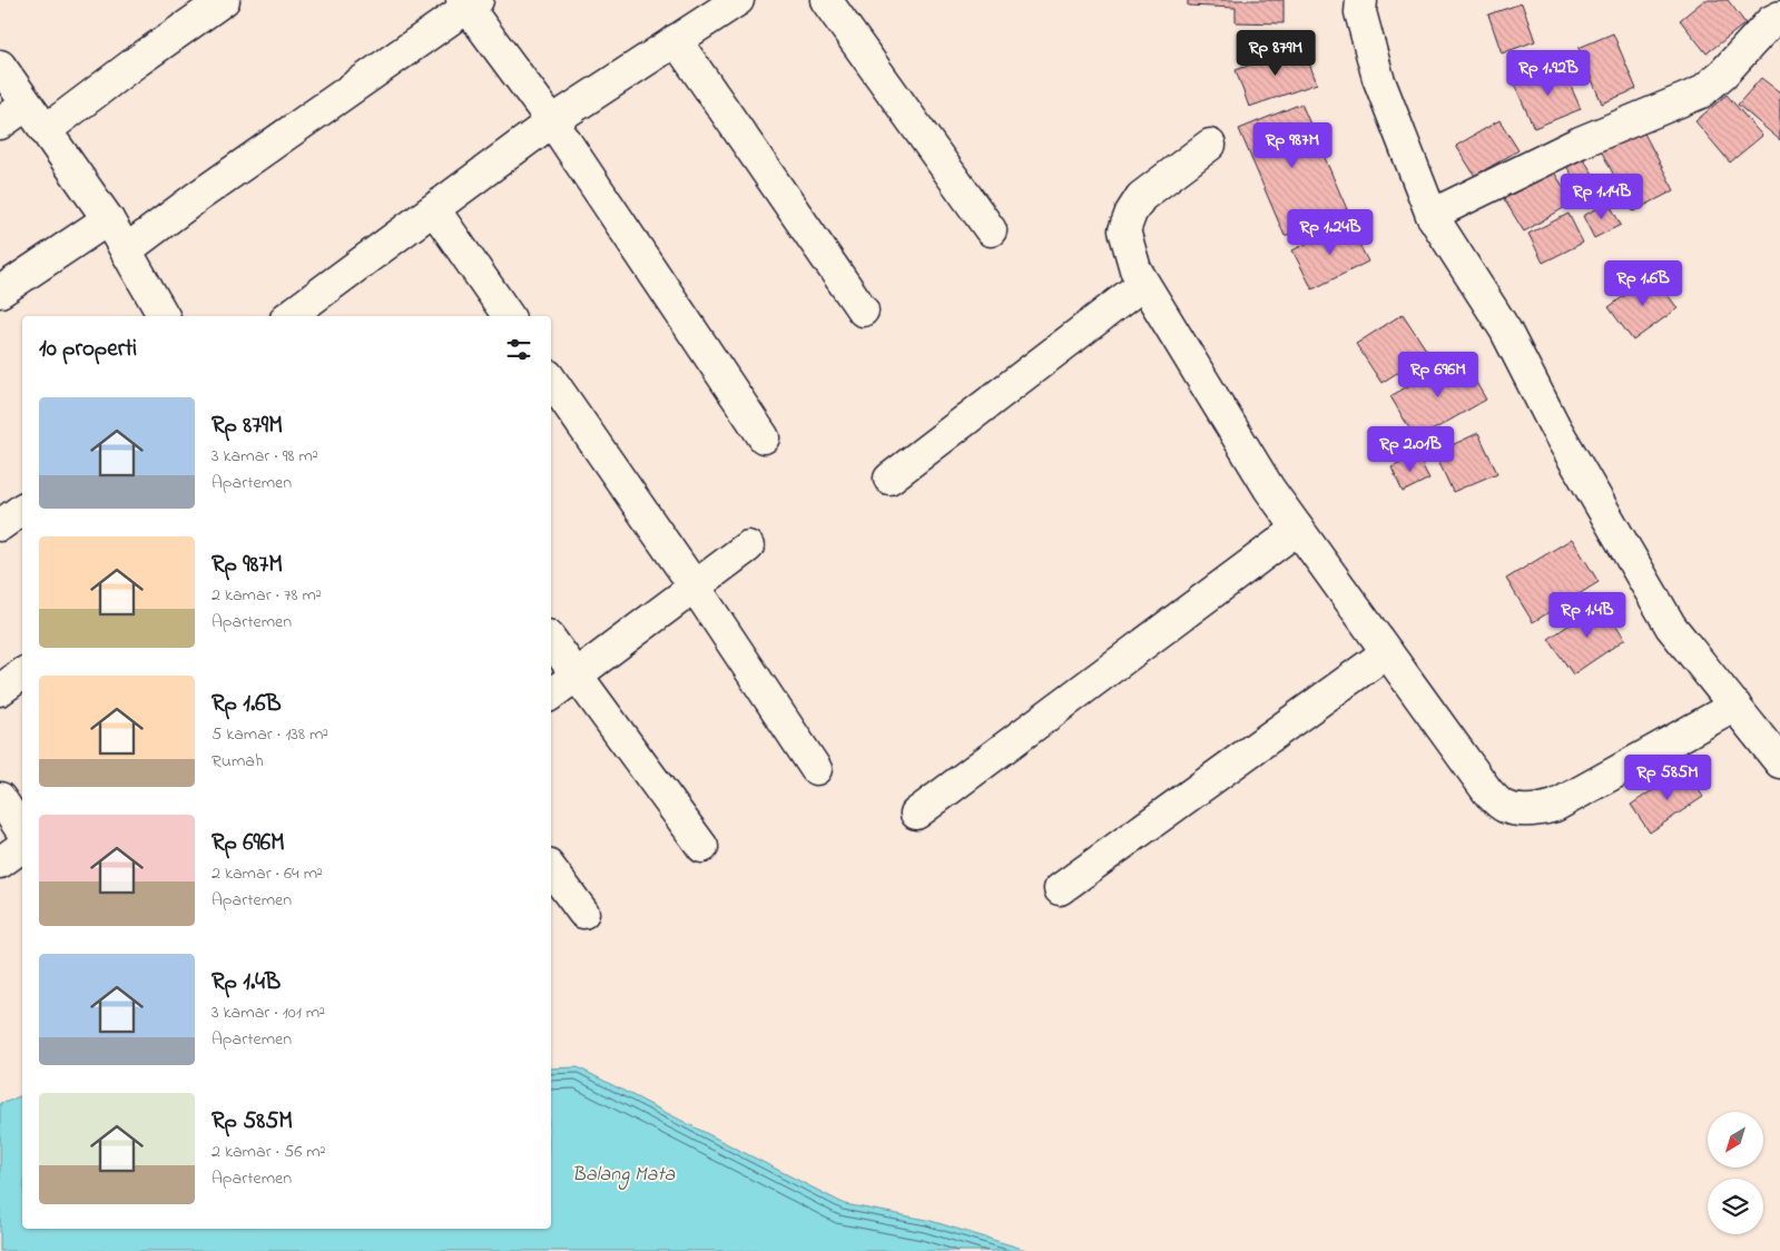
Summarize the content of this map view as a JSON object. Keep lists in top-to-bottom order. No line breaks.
{"water":["Balang Mata"],"north":"bottom left","page":{"price":["Rp 879M","Rp 1.92B","Rp 987M","Rp 1.14B","Rp 1.24B","Rp 1.6B","Rp 696M","Rp 2.01B","Rp 1.4B","Rp 585M"],"heading":"10 properti","list":[{"name":"Rp 879M","note":"3 kamar · 98 m² · Apartemen"},{"name":"Rp 987M","note":"2 kamar · 78 m² · Apartemen"},{"name":"Rp 1.6B","note":"5 kamar · 138 m² · Rumah"},{"name":"Rp 696M","note":"2 kamar · 64 m² · Apartemen"},{"name":"Rp 1.4B","note":"3 kamar · 101 m² · Apartemen"},{"name":"Rp 585M","note":"2 kamar · 56 m² · Apartemen"}]}}
